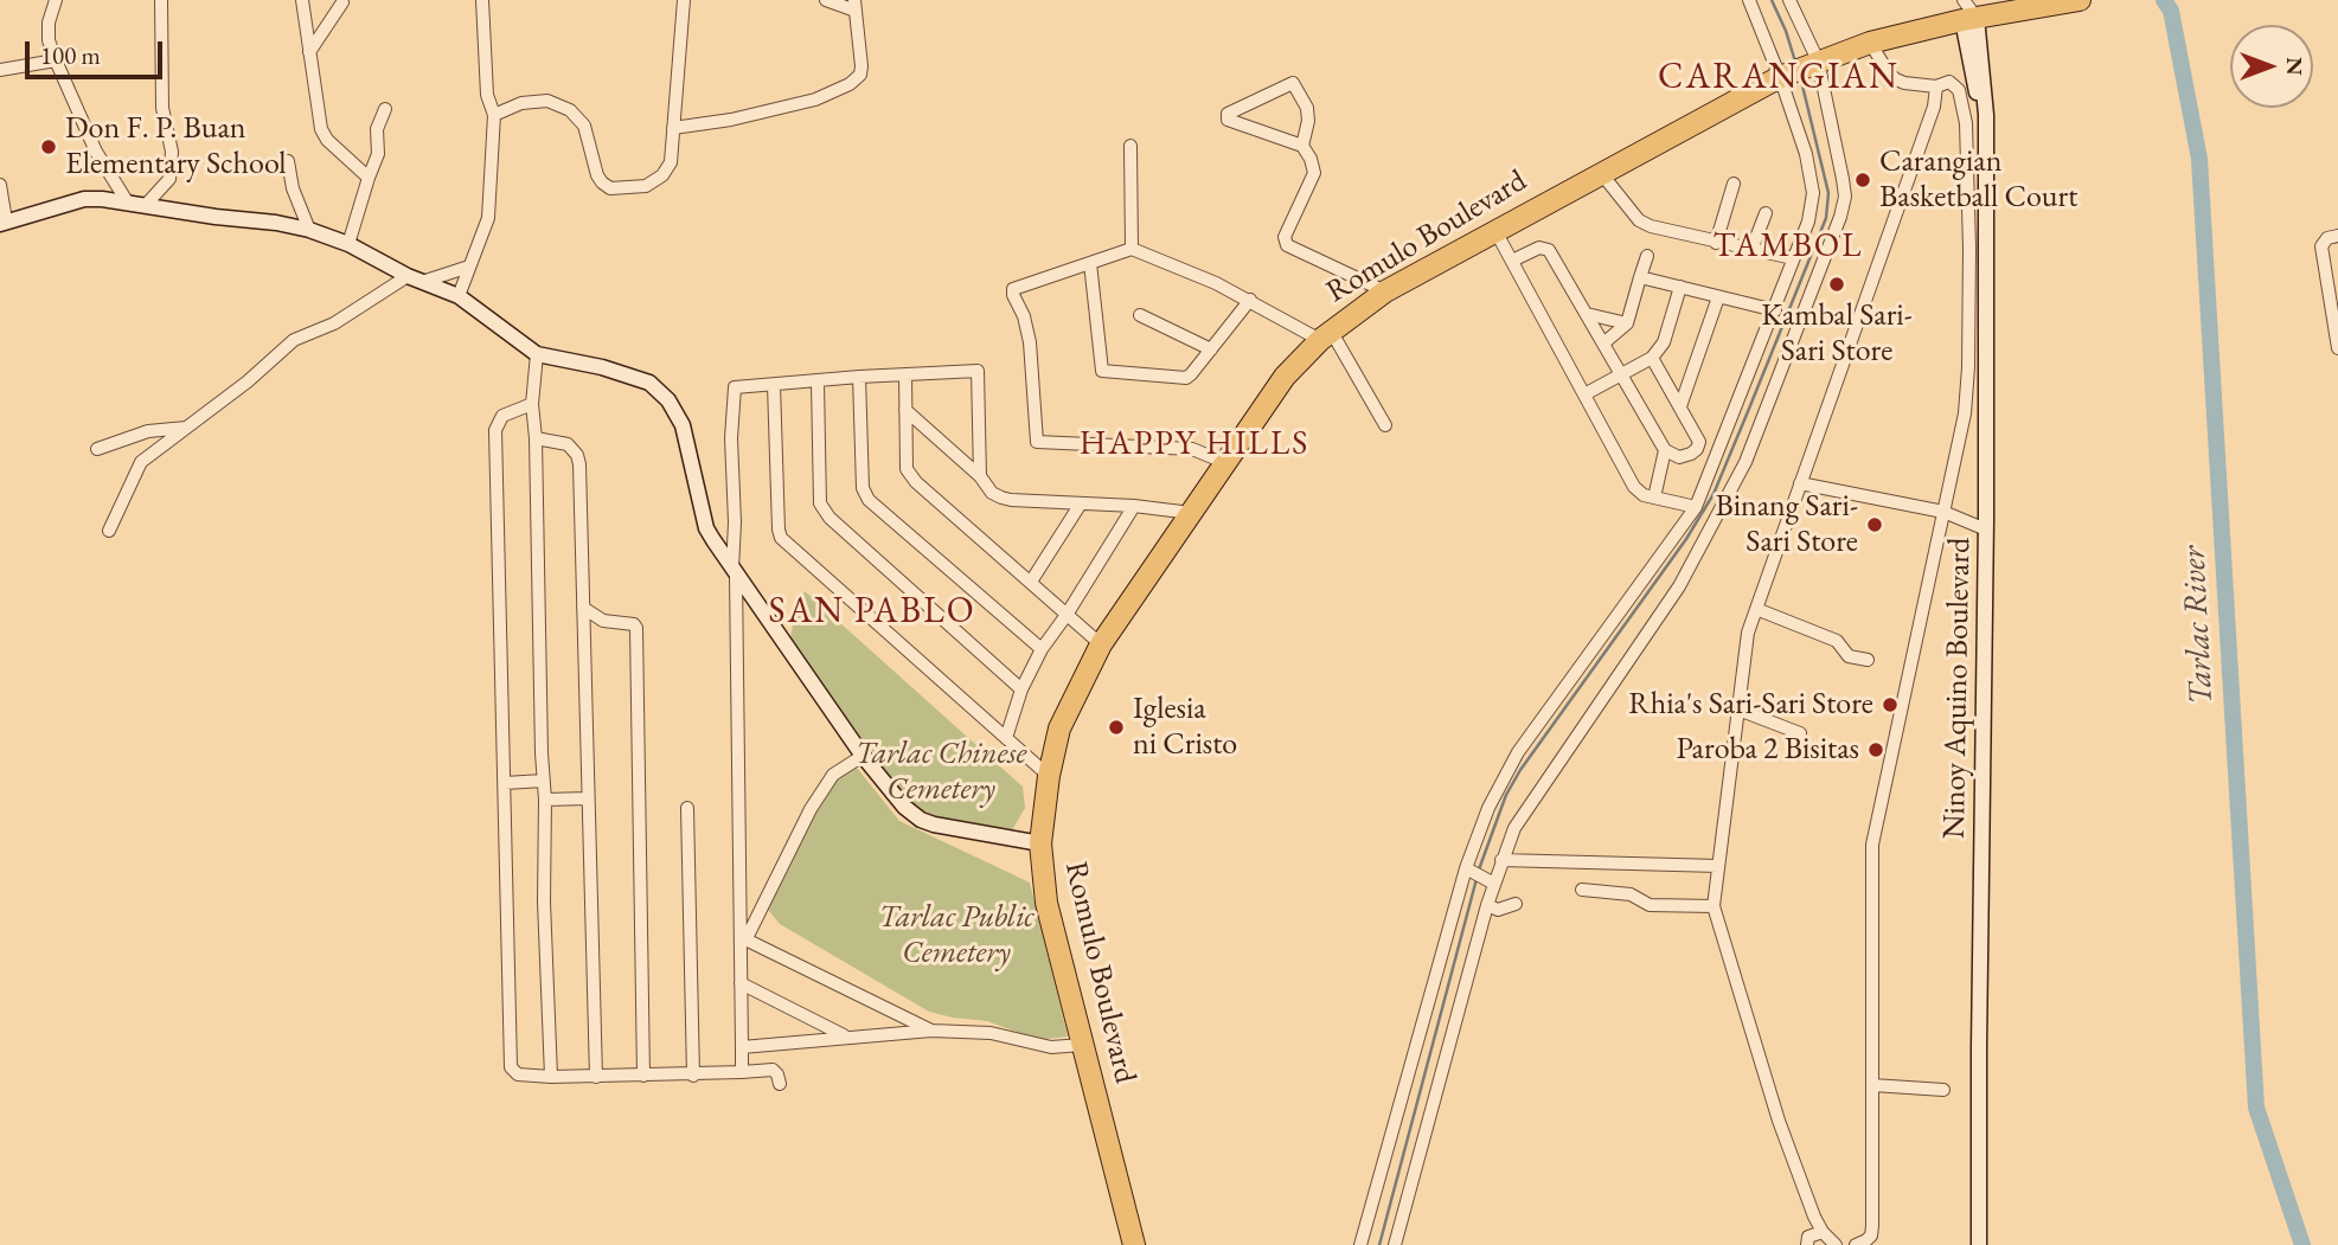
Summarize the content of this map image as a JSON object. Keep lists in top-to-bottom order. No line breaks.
{"streets":{"highway":["Romulo Boulevard"],"street":["Ninoy Aquino Boulevard"]},"crossings":[["Romulo Boulevard","Ninoy Aquino Boulevard"]],"districts":["CARANGIAN","TAMBOL","HAPPY HILLS","SAN PABLO"],"water":["Tarlac River"],"parks":["Tarlac Chinese Cemetery","Tarlac Public Cemetery"],"places":["Don F. P. Buan Elementary School","Carangian Basketball Court","Kambal Sari- Sari Store","Binang Sari- Sari Store","Rhia's Sari-Sari Store","Iglesia ni Cristo","Paroba 2 Bisitas"],"scale_bar":"100 m","north":"right"}
